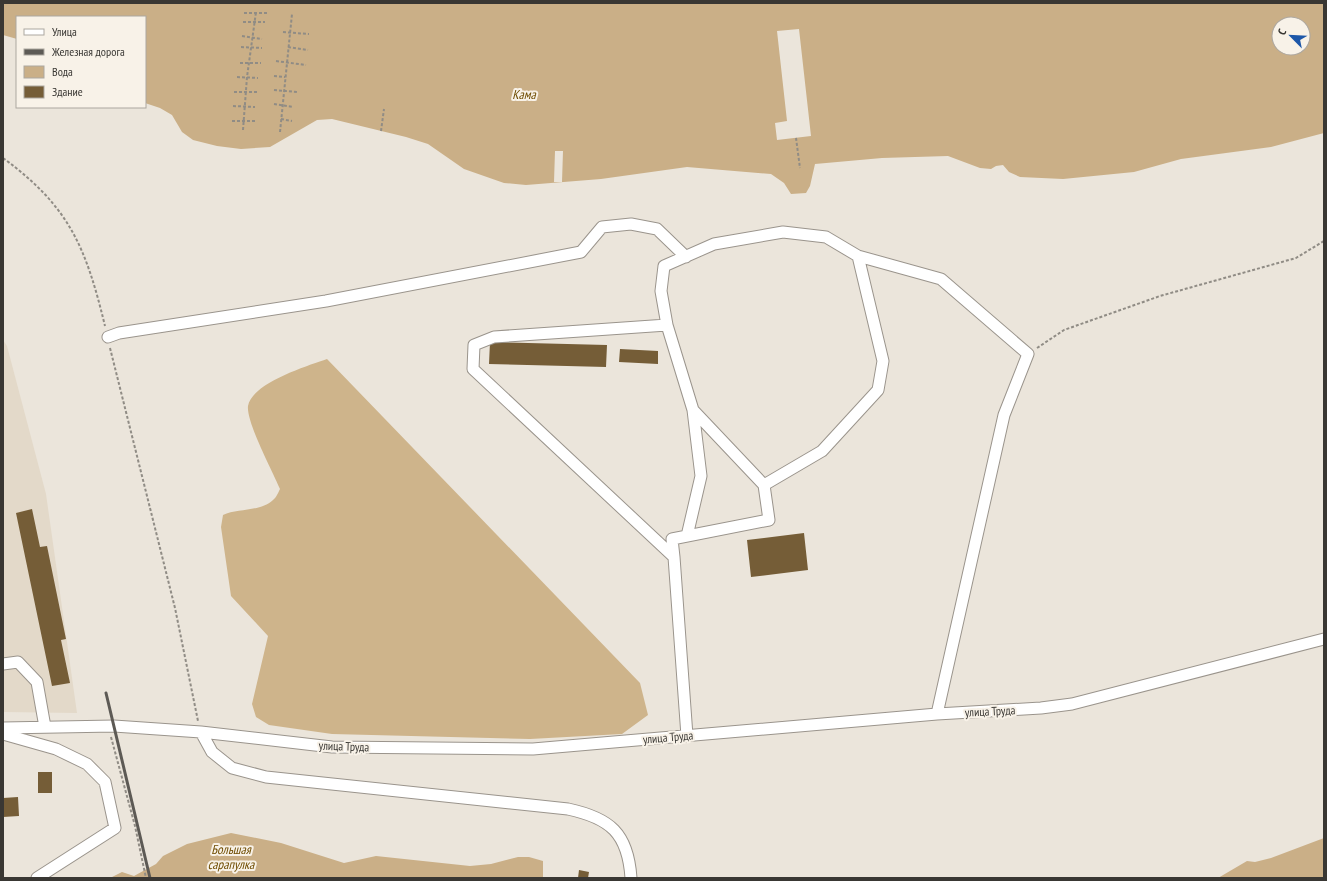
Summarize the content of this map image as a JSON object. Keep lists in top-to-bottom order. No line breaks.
{"streets":{"street":["улица Труда"]},"water":["Кама","Большая сарапулка"],"legend":["Улица","Железная дорога","Вода","Здание"],"north":"top left"}
